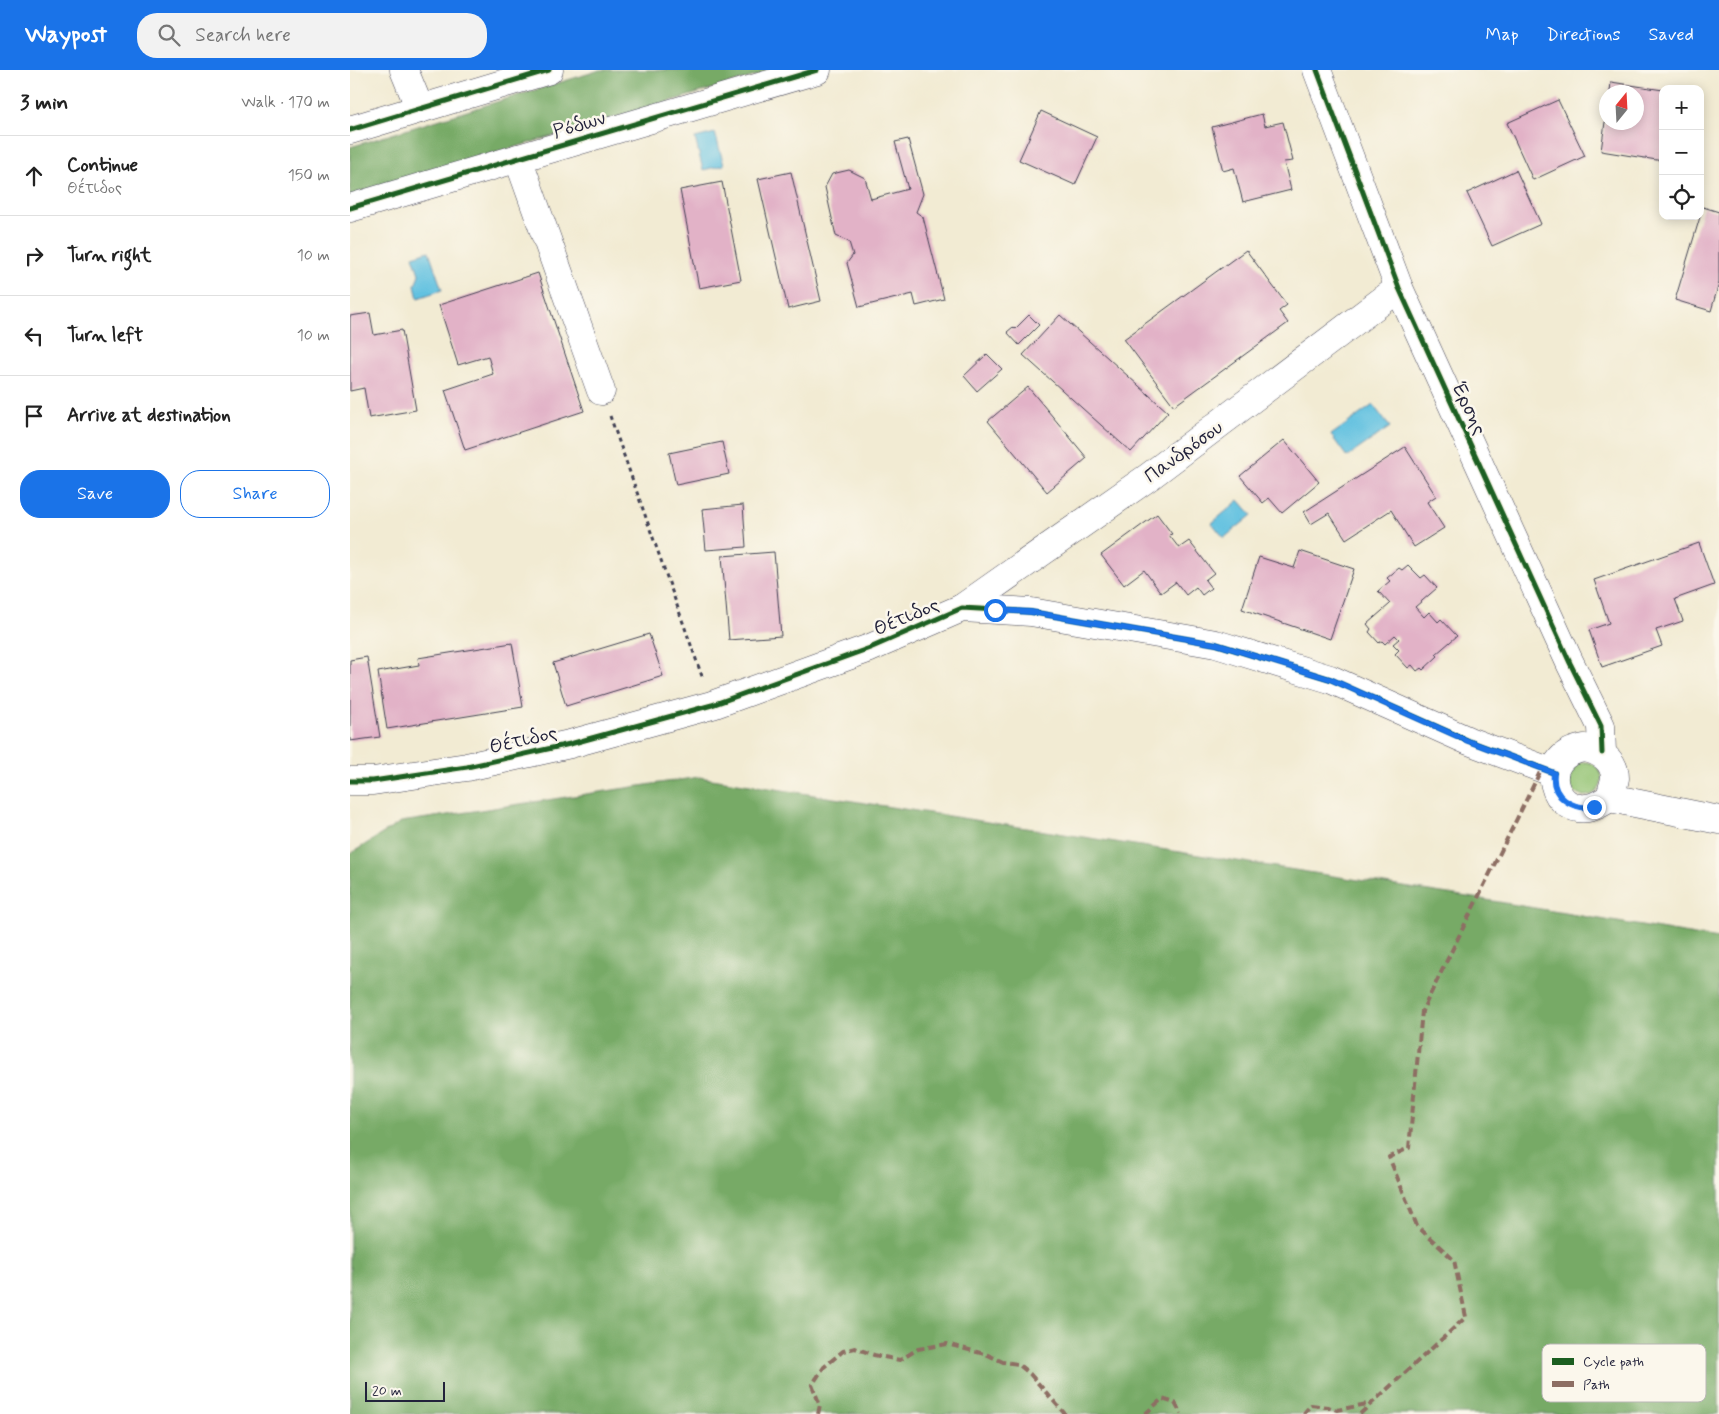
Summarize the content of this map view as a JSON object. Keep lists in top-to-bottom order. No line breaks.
{"streets":{"street":["Ρόδων","Έρσης","Πανδρόσου","Θέτιδος"]},"crossings":[["Έρσης","Πανδρόσου"],["Έρσης","Θέτιδος"],["Πανδρόσου","Θέτιδος"]],"legend":["Cycle path","Path"],"scale_bar":"20 m","north":"top","page":{"header":"Waypost","search":"Search here","nav":["Map","Directions","Saved"],"heading":["3 min","Walk · 170 m"],"map_buttons":["+","−"],"list":[["Continue","Θέτιδος","150 m"],["Turn right","10 m"],["Turn left","10 m"],"Arrive at destination"],"buttons":["Save","Share"],"scale":"20 m"}}
